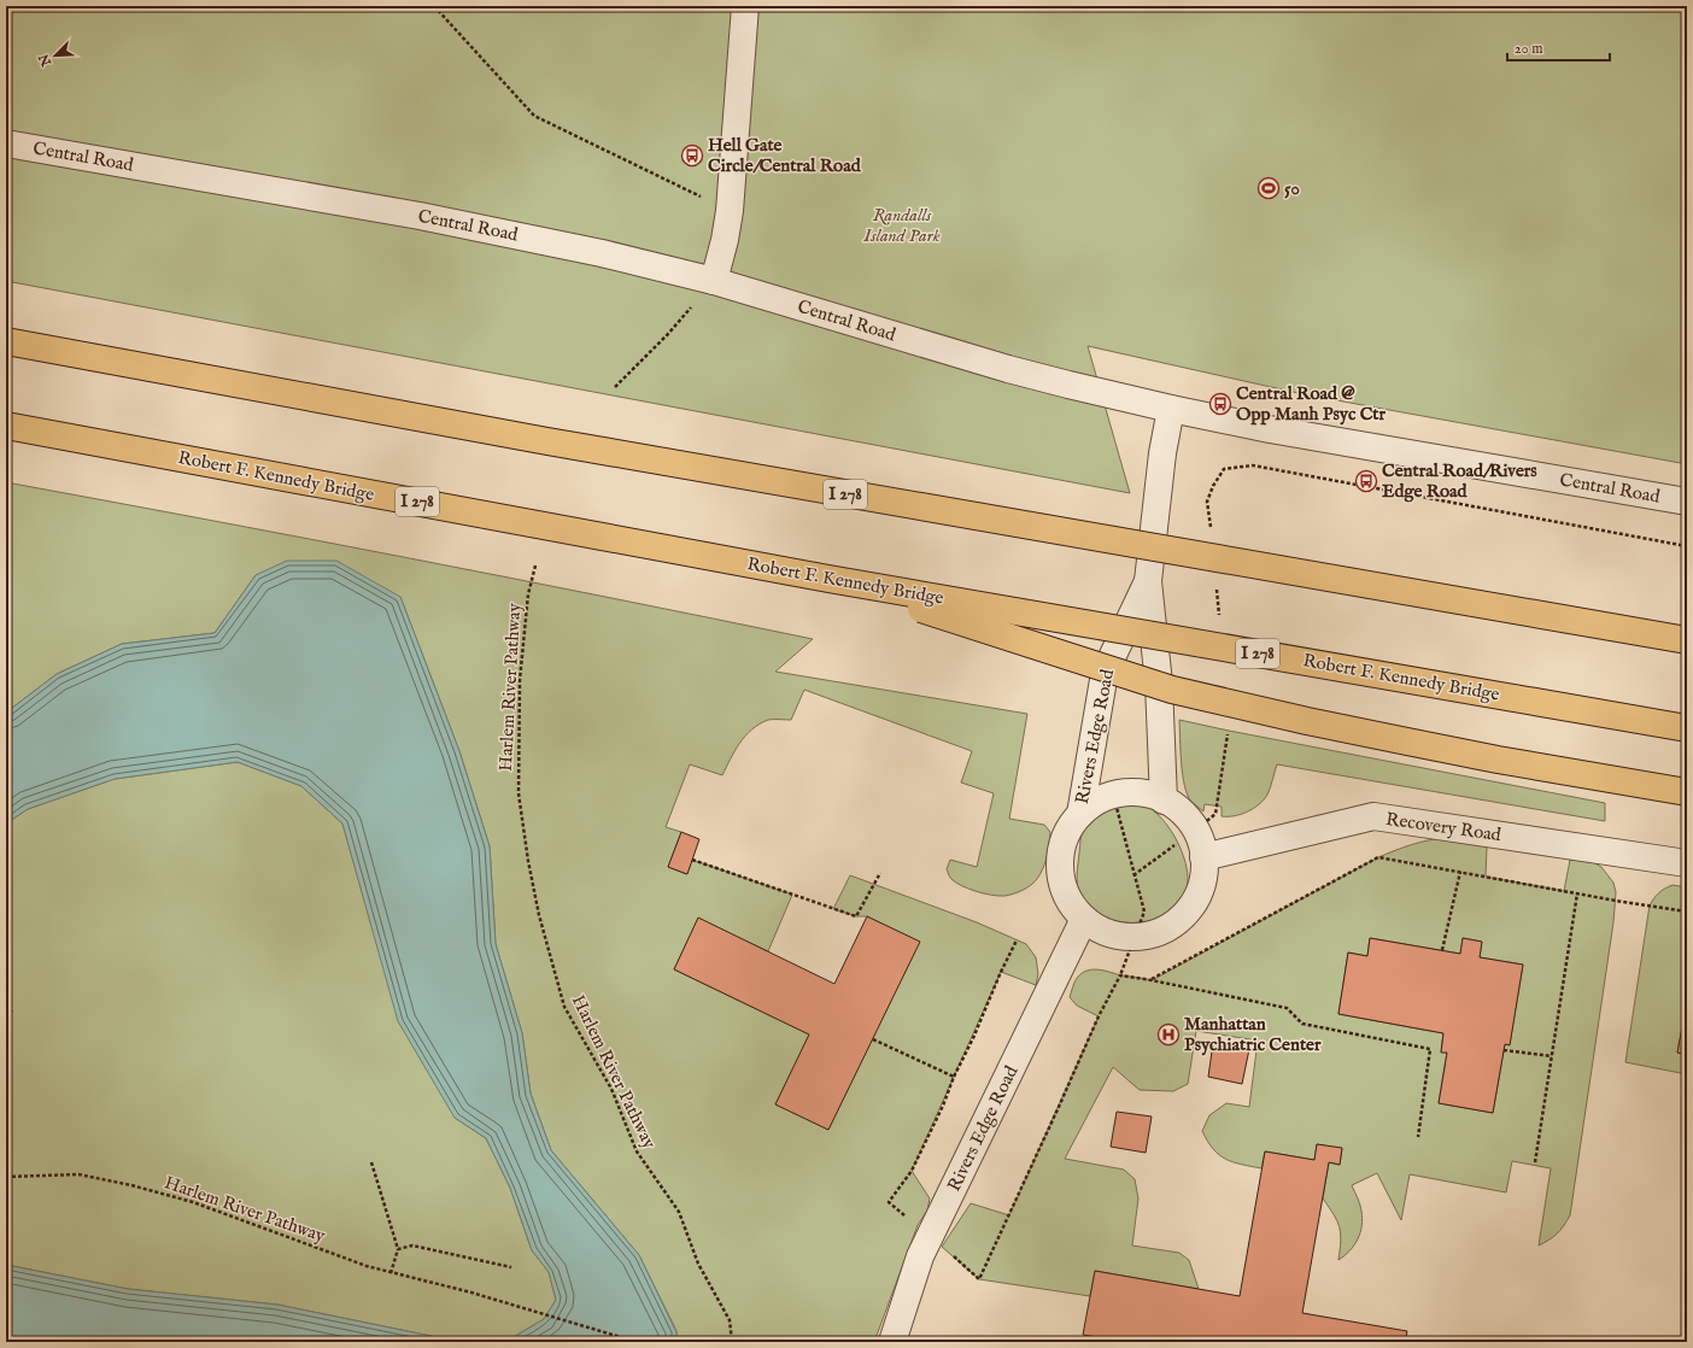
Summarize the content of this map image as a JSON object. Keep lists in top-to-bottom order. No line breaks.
{"streets":{"highway":["Robert F. Kennedy Bridge","I 278"],"street":["Central Road","Rivers Edge Road","Recovery Road"],"path":["Harlem River Pathway"]},"crossings":[["Central Road","Rivers Edge Road"]],"parks":["Randalls Island Park"],"places":{"bus stop":["Hell Gate Circle/Central Road","Central Road @ Opp Manh Psyc Ctr","Central Road/Rivers Edge Road"],"sports":["50"],"hospital":["Manhattan Psychiatric Center"]},"scale_bar":"20 m","north":"bottom left"}
